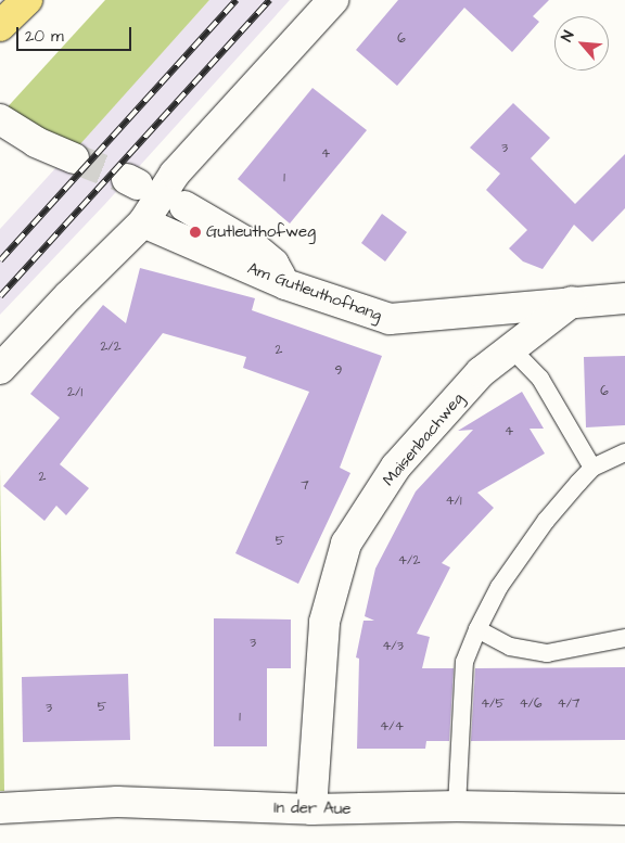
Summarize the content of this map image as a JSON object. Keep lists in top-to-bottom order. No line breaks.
{"streets":{"street":["Am Gutleuthofhang","Maisenbachweg","In der Aue"]},"crossings":[["Am Gutleuthofhang","Maisenbachweg"],["Maisenbachweg","In der Aue"]],"places":["Gutleuthofweg"],"house_numbers":["6","3","4","1","2/2","2","9","6","2/1","4","2","7","4/1","5","4/2","3","4/3","4/5","4/6","4/7","5","3","1","4/4"],"scale_bar":"20 m","north":"top left"}
